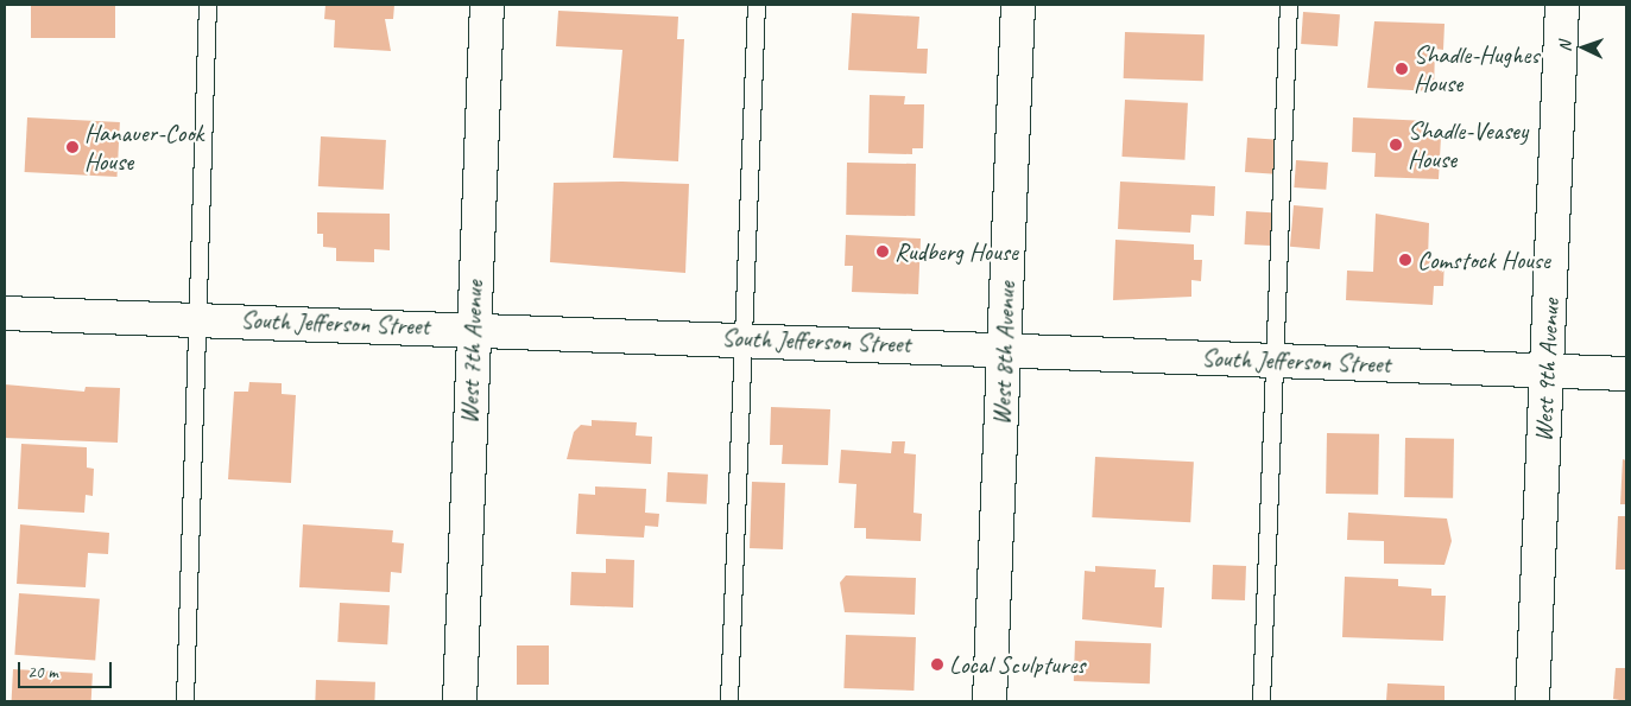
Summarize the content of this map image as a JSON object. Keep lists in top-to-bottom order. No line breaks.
{"streets":{"street":["South Jefferson Street","West 7th Avenue","West 8th Avenue","West 9th Avenue"]},"crossings":[["South Jefferson Street","West 7th Avenue"],["South Jefferson Street","West 8th Avenue"],["South Jefferson Street","West 9th Avenue"]],"places":["Shadle-Hughes House","Shadle-Veasey House","Hanauer-Cook House","Rudberg House","Comstock House","Local Sculptures"],"scale_bar":"20 m","north":"left"}
